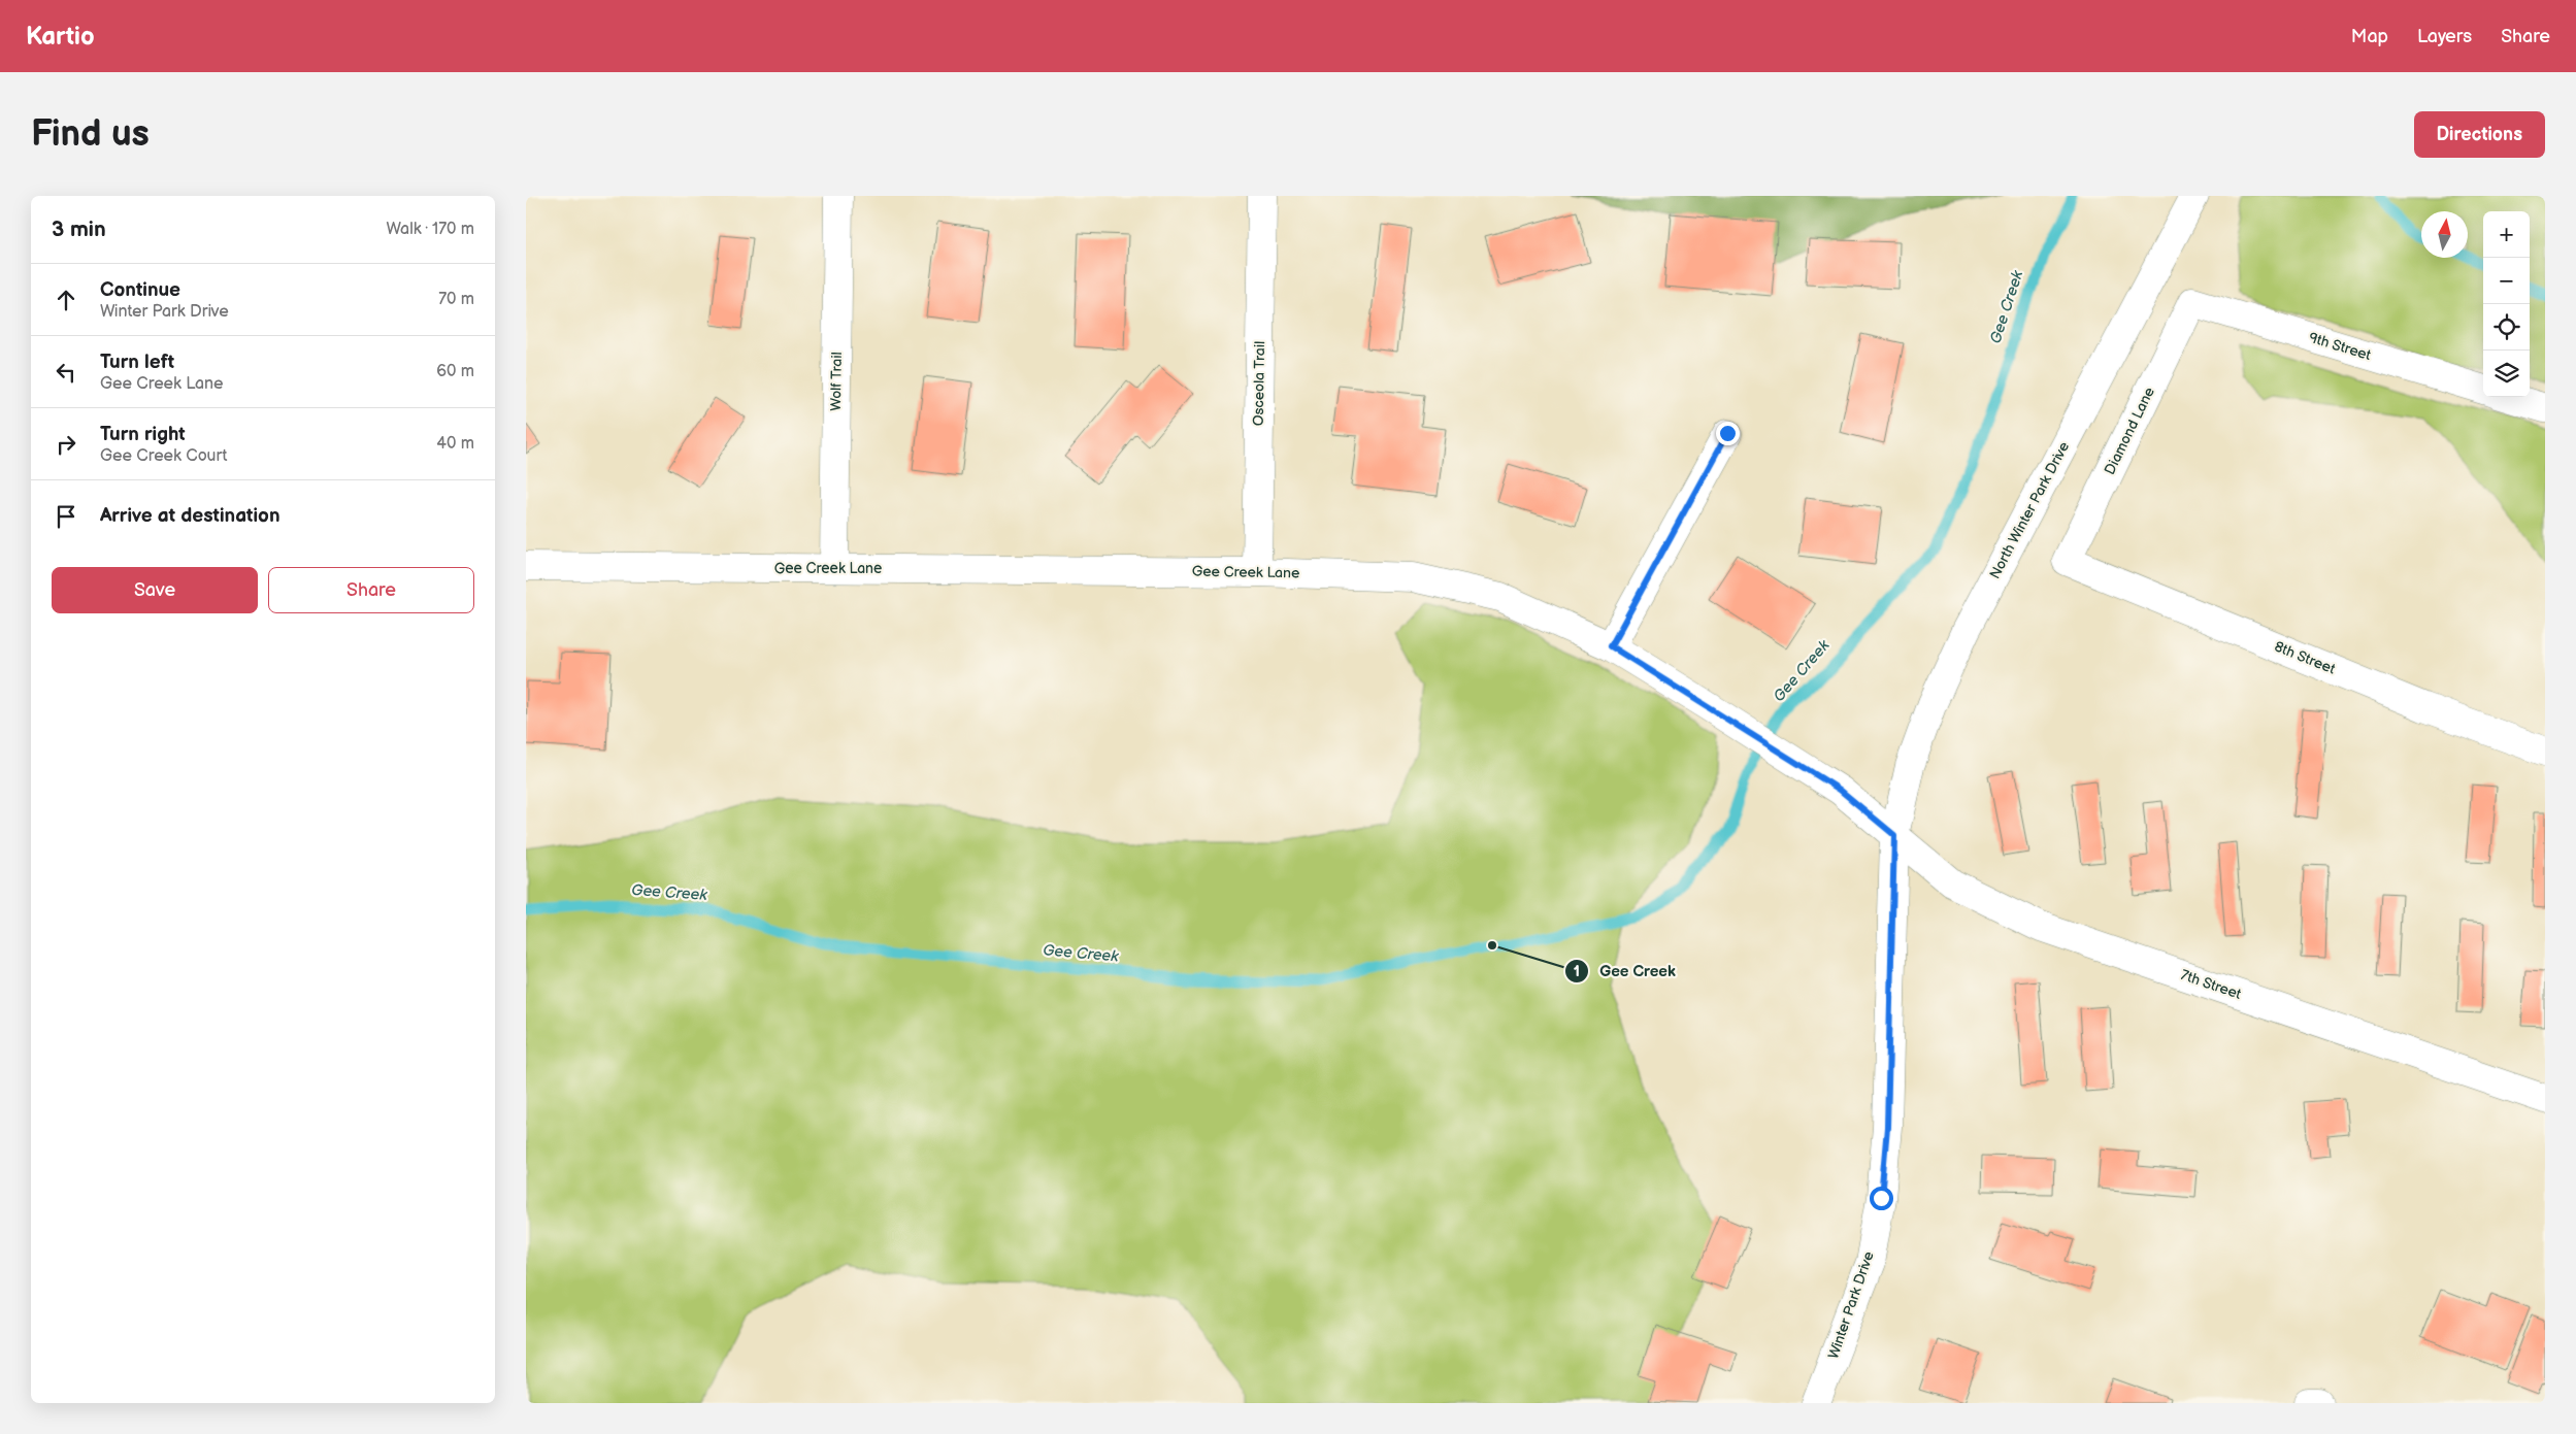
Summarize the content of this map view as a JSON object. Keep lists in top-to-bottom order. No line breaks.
{"streets":{"street":["9th Street","Wolf Trail","Osceola Trail","Diamond Lane","North Winter Park Drive","Gee Creek Lane","8th Street","7th Street","Winter Park Drive"]},"crossings":[["9th Street","Diamond Lane"],["Wolf Trail","Gee Creek Lane"],["Osceola Trail","Gee Creek Lane"],["Diamond Lane","8th Street"],["North Winter Park Drive","Gee Creek Lane"],["North Winter Park Drive","7th Street"],["North Winter Park Drive","Winter Park Drive"],["Gee Creek Lane","7th Street"],["Gee Creek Lane","Winter Park Drive"],["7th Street","Winter Park Drive"]],"water":["Gee Creek"],"places":["Gee Creek"],"north":"top","page":{"header":"Kartio","nav":["Map","Layers","Share"],"buttons":["Directions",["Save","Share"]],"title":"Find us","heading":["3 min","Walk · 170 m"],"map_buttons":["+","−"],"list":[["Continue","Winter Park Drive","70 m"],["Turn left","Gee Creek Lane","60 m"],["Turn right","Gee Creek Court","40 m"],"Arrive at destination"]}}
